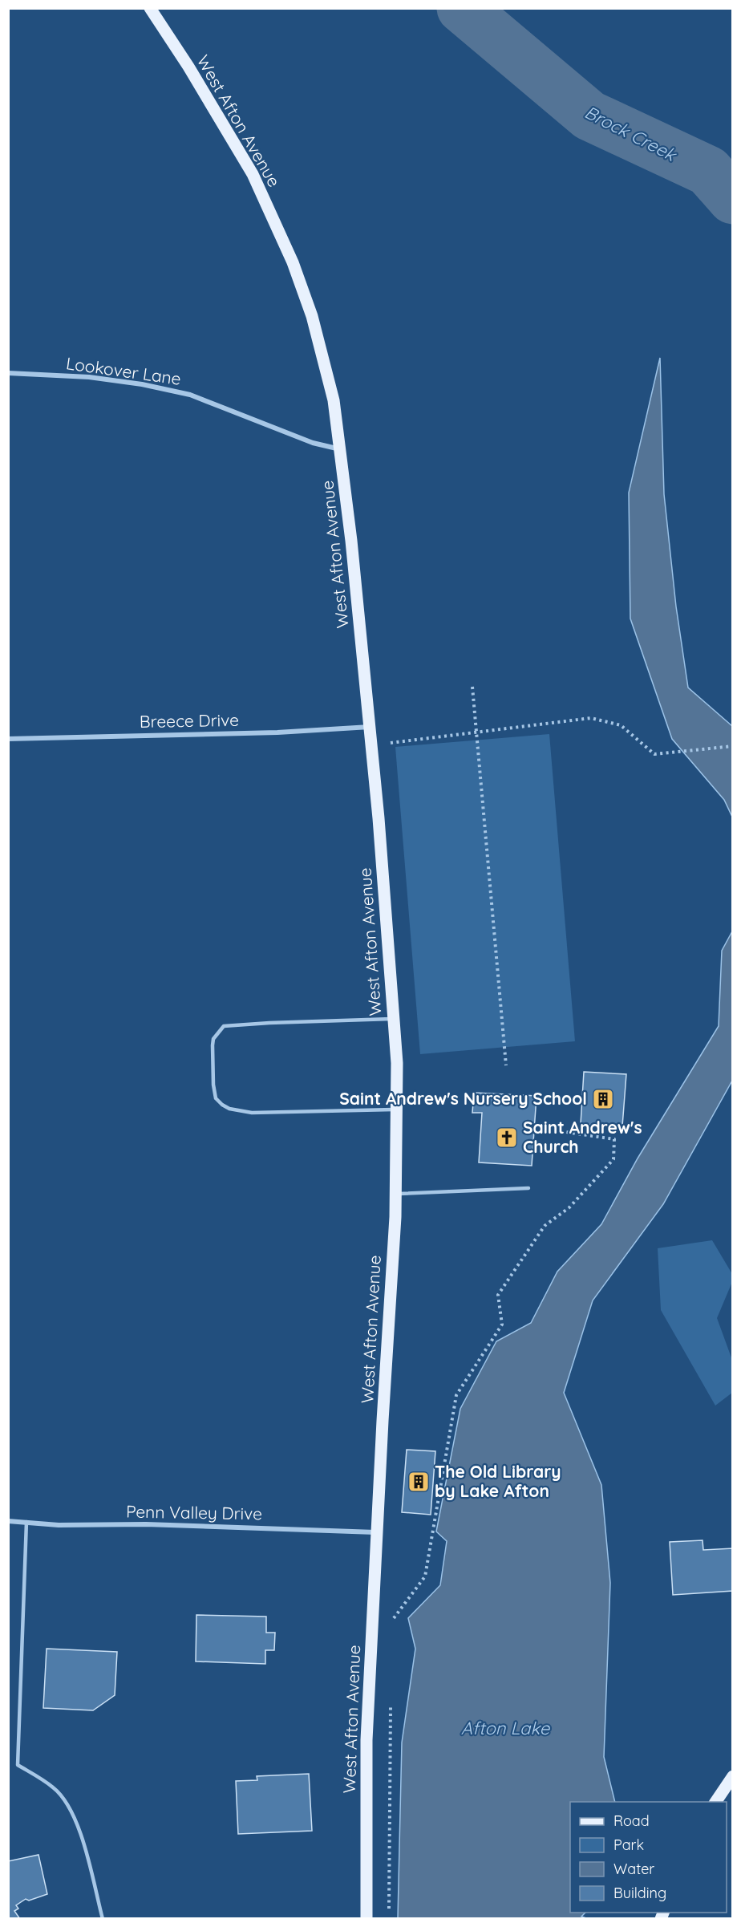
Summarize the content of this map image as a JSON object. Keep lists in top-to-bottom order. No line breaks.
{"streets":{"main road":["West Afton Avenue"],"street":["Lookover Lane","Breece Drive","Penn Valley Drive"]},"crossings":[["West Afton Avenue","Lookover Lane"],["West Afton Avenue","Breece Drive"],["West Afton Avenue","Penn Valley Drive"]],"water":["Brock Creek","Afton Lake"],"places":{"building":["Saint Andrew's Nursery School","The Old Library by Lake Afton"],"church":["Saint Andrew's Church"]},"legend":["Road","Park","Water","Building"]}
